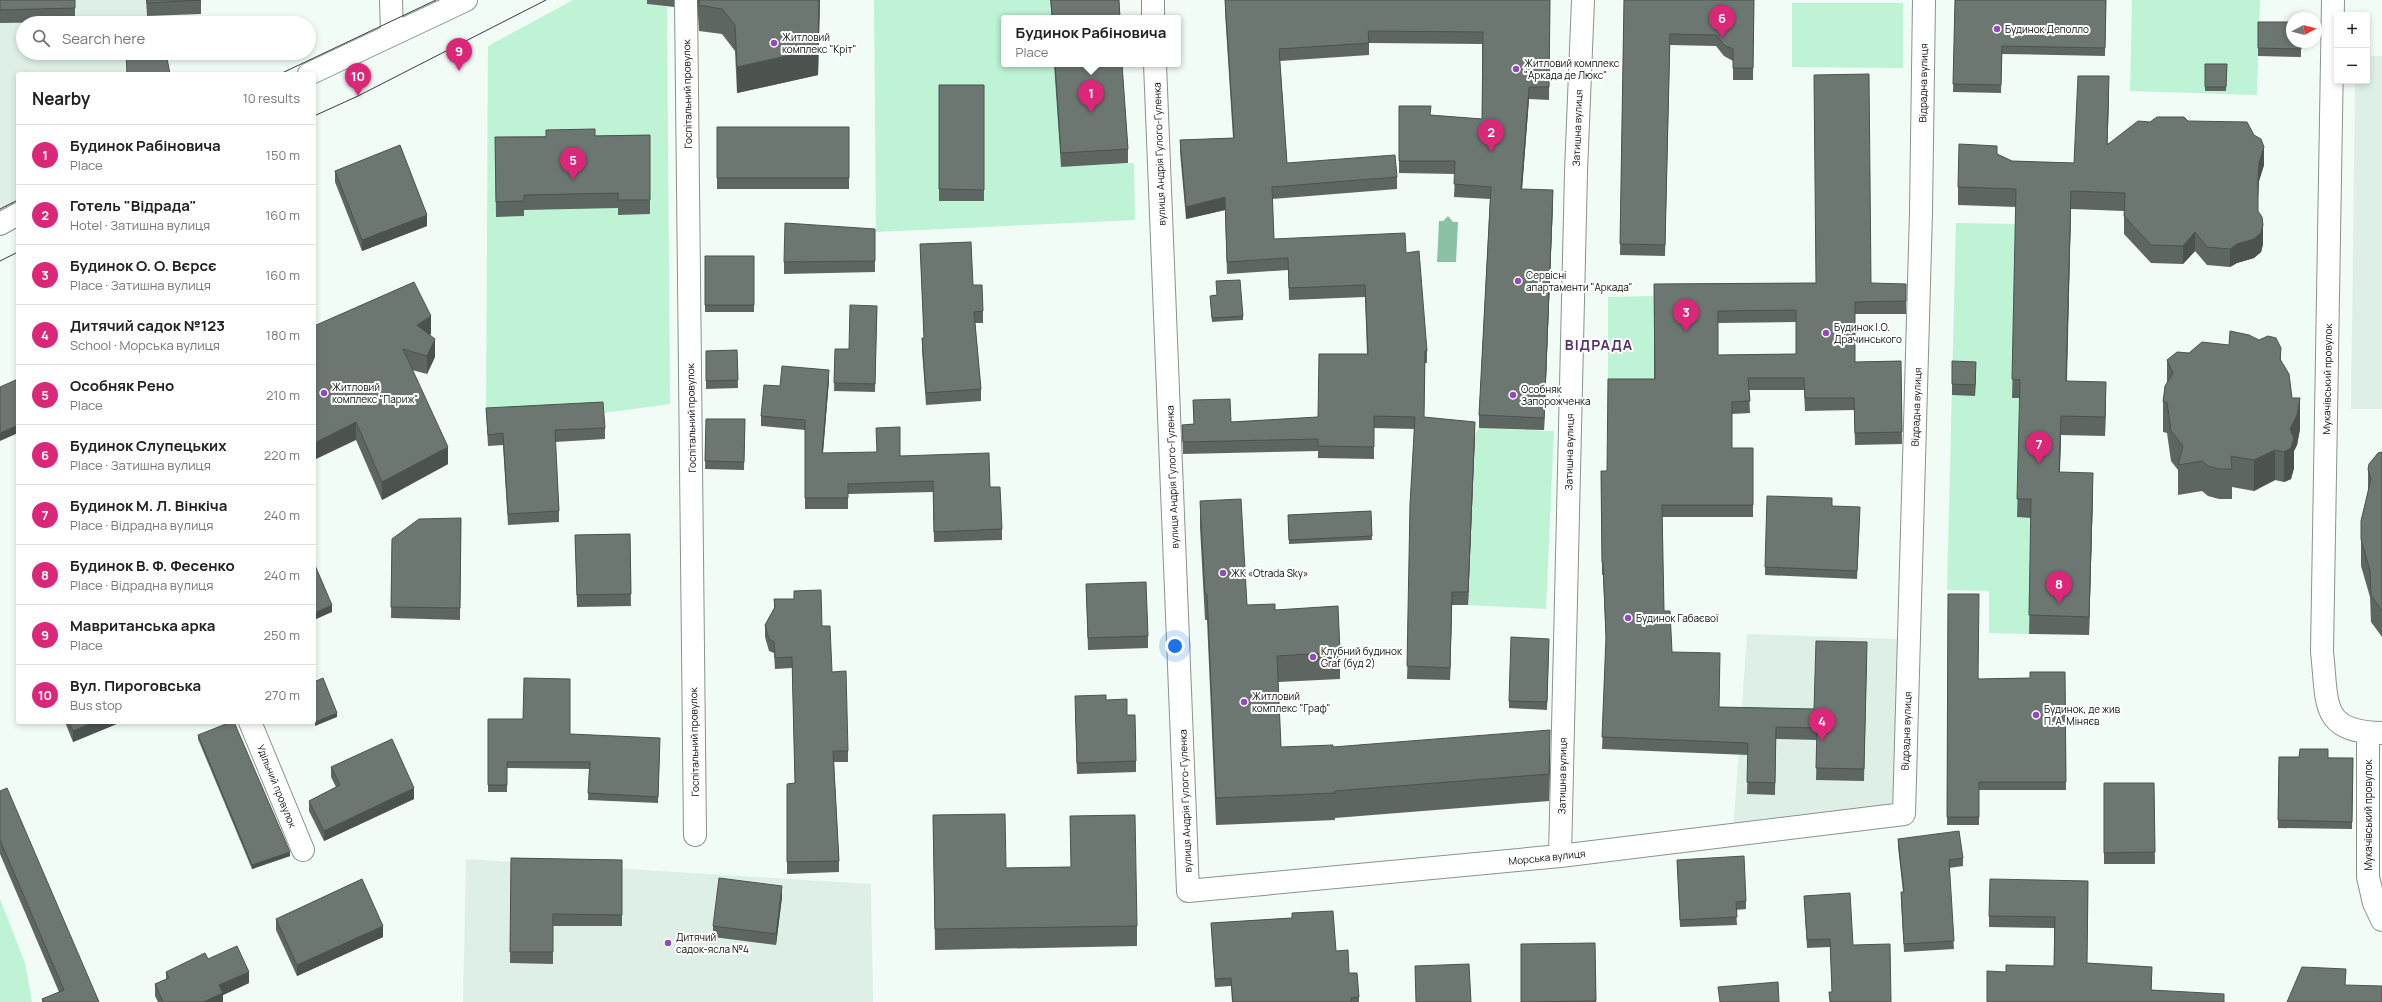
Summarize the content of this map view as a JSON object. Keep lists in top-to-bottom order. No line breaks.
{"streets":{"street":["Відрадна вулиця","Госпітальний провулок","Затишна вулиця","вулиця Андрія Гулого-Гуленка","Мукачівський провулок","Удільний провулок","Морська вулиця"]},"crossings":[["Відрадна вулиця","Морська вулиця"],["Затишна вулиця","Морська вулиця"],["вулиця Андрія Гулого-Гуленка","Морська вулиця"]],"districts":["ВІДРАДА"],"places":["Будинок Деполло","Житловий комплекс \"Кріт\"","Житловий комплекс \"Аркада де Люкс\"","Сервісні апартаменти \"Аркада\"","Будинок І.О. Драчинського","Житловий комплекс \"Париж\"","Особняк Запорожченка","ЖК «Otrada Sky»","Будинок Габаєвої","Клубний будинок Graf (буд 2)","Житловий комплекс \"Граф\"","Будинок, де жив П. А. Міняєв","Дитячий садок-ясла №4"],"north":"right","page":{"pins":["6","9","10","1","2","5","3","7","8","4"],"map_buttons":["+","−"],"popup":["Будинок Рабіновича","Place"],"search":"Search here","heading":["Nearby","10 results"],"list":[{"mark":"1","name":"Будинок Рабіновича","note":"Place","value":"150 m"},{"mark":"2","name":"Готель \"Відрада\"","note":"Hotel · Затишна вулиця","value":"160 m"},{"mark":"3","name":"Будинок О. О. Вєрсє","note":"Place · Затишна вулиця","value":"160 m"},{"mark":"4","name":"Дитячий садок №123","note":"School · Морська вулиця","value":"180 m"},{"mark":"5","name":"Особняк Рено","note":"Place","value":"210 m"},{"mark":"6","name":"Будинок Слупецьких","note":"Place · Затишна вулиця","value":"220 m"},{"mark":"7","name":"Будинок М. Л. Вінкіча","note":"Place · Відрадна вулиця","value":"240 m"},{"mark":"8","name":"Будинок В. Ф. Фесенко","note":"Place · Відрадна вулиця","value":"240 m"},{"mark":"9","name":"Мавританська арка","note":"Place","value":"250 m"},{"mark":"10","name":"Вул. Пироговська","note":"Bus stop","value":"270 m"}]}}
